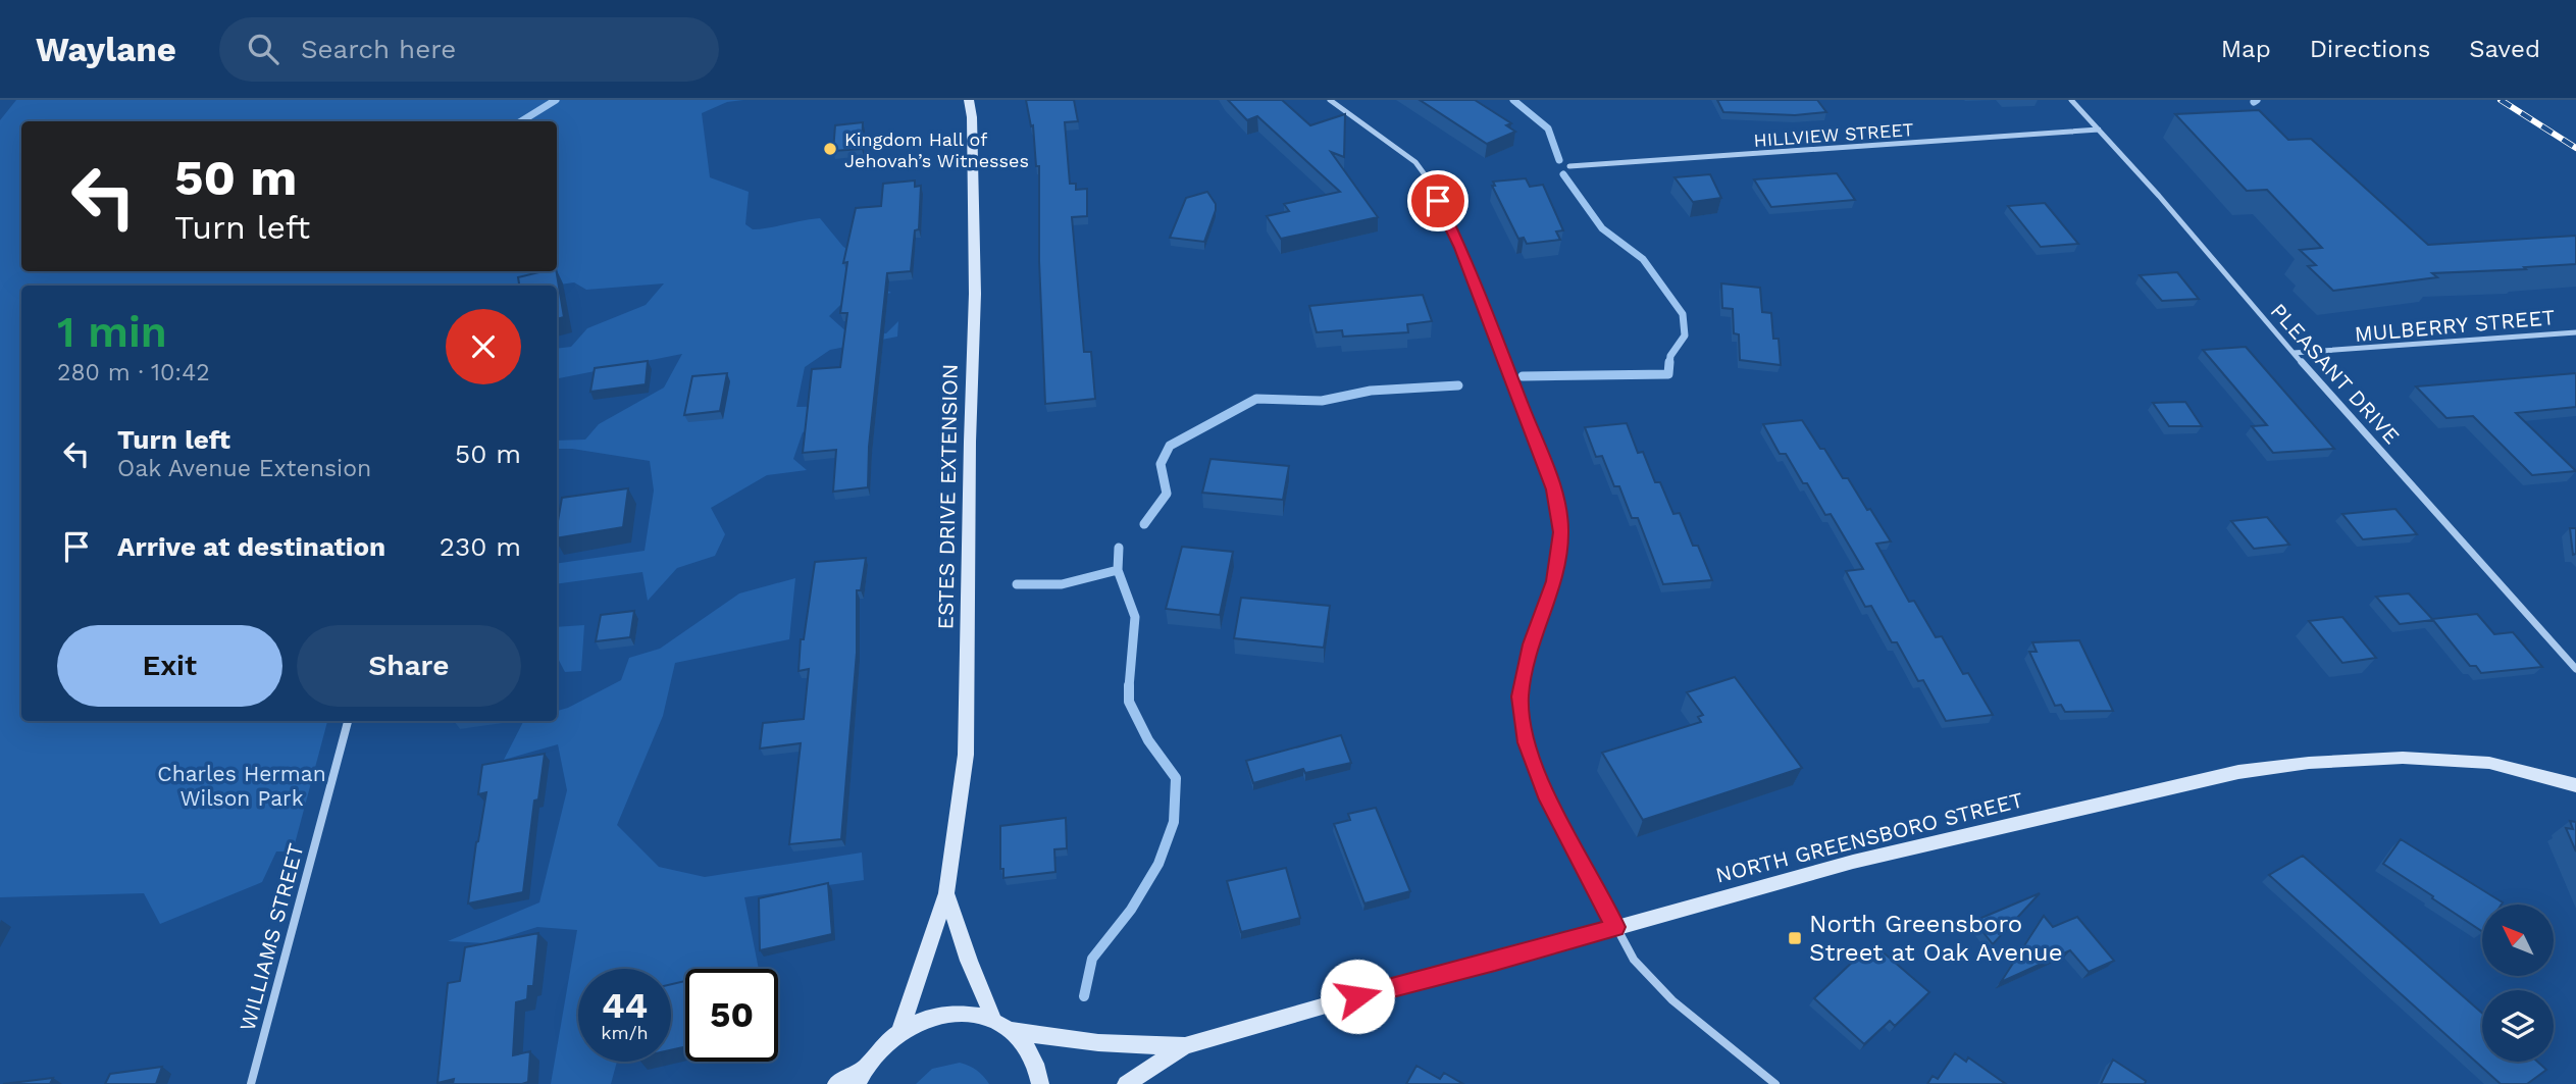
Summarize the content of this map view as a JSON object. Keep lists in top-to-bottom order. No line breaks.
{"streets":{"main road":["ESTES DRIVE EXTENSION","NORTH GREENSBORO STREET"],"street":["HILLVIEW STREET","MULBERRY STREET","PLEASANT DRIVE","WILLIAMS STREET"]},"crossings":[["HILLVIEW STREET","PLEASANT DRIVE"],["MULBERRY STREET","PLEASANT DRIVE"]],"parks":["Charles Herman Wilson Park"],"places":{"other":["Kingdom Hall of Jehovah’s Witnesses"],"transit":["North Greensboro Street at Oak Avenue"]},"north":"top left","page":{"header":"Waylane","search":"Search here","nav":["Map","Directions","Saved"],"turn":["50 m","Turn left"],"heading":["1 min","280 m · 10:42"],"list":[{"name":"Turn left","note":"Oak Avenue Extension","value":"50 m"},{"name":"Arrive at destination","value":"230 m"}],"buttons":["Exit","Share"],"speed":"44 km/h","limit":"50"}}
